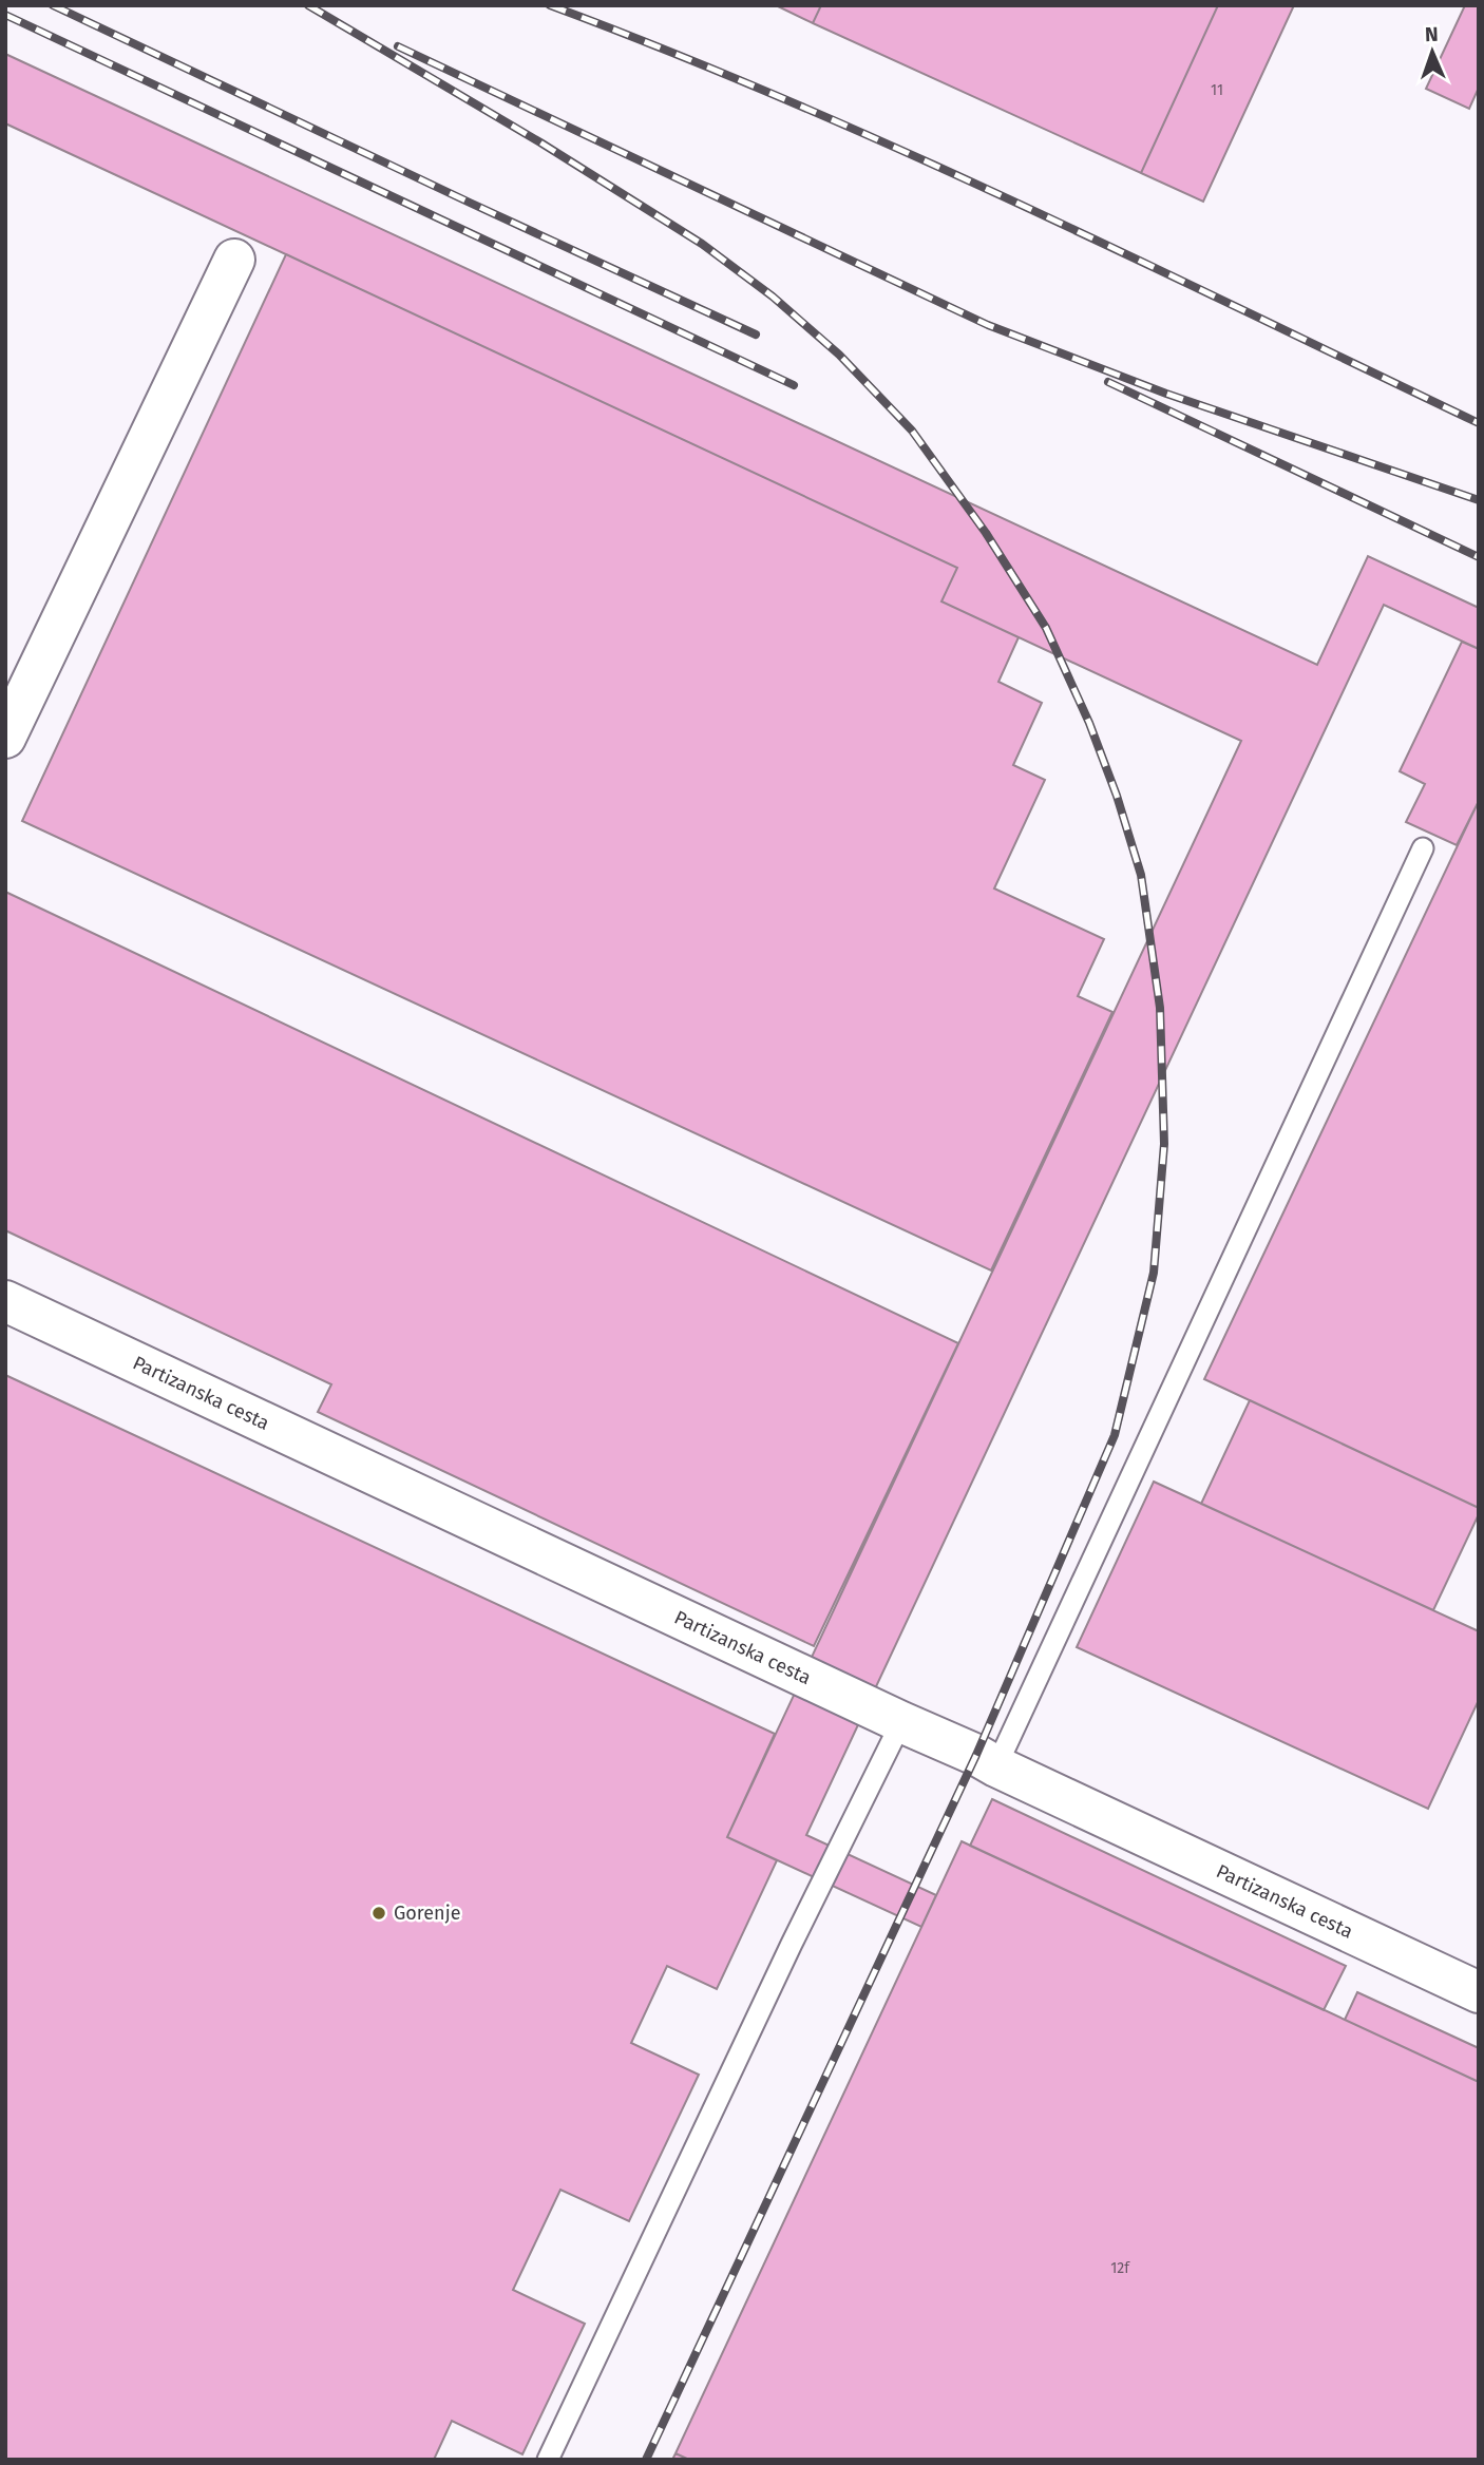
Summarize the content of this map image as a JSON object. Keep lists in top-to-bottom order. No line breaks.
{"streets":{"street":["Partizanska cesta"]},"places":["Gorenje"],"house_numbers":["11","12f"],"north":"top"}
